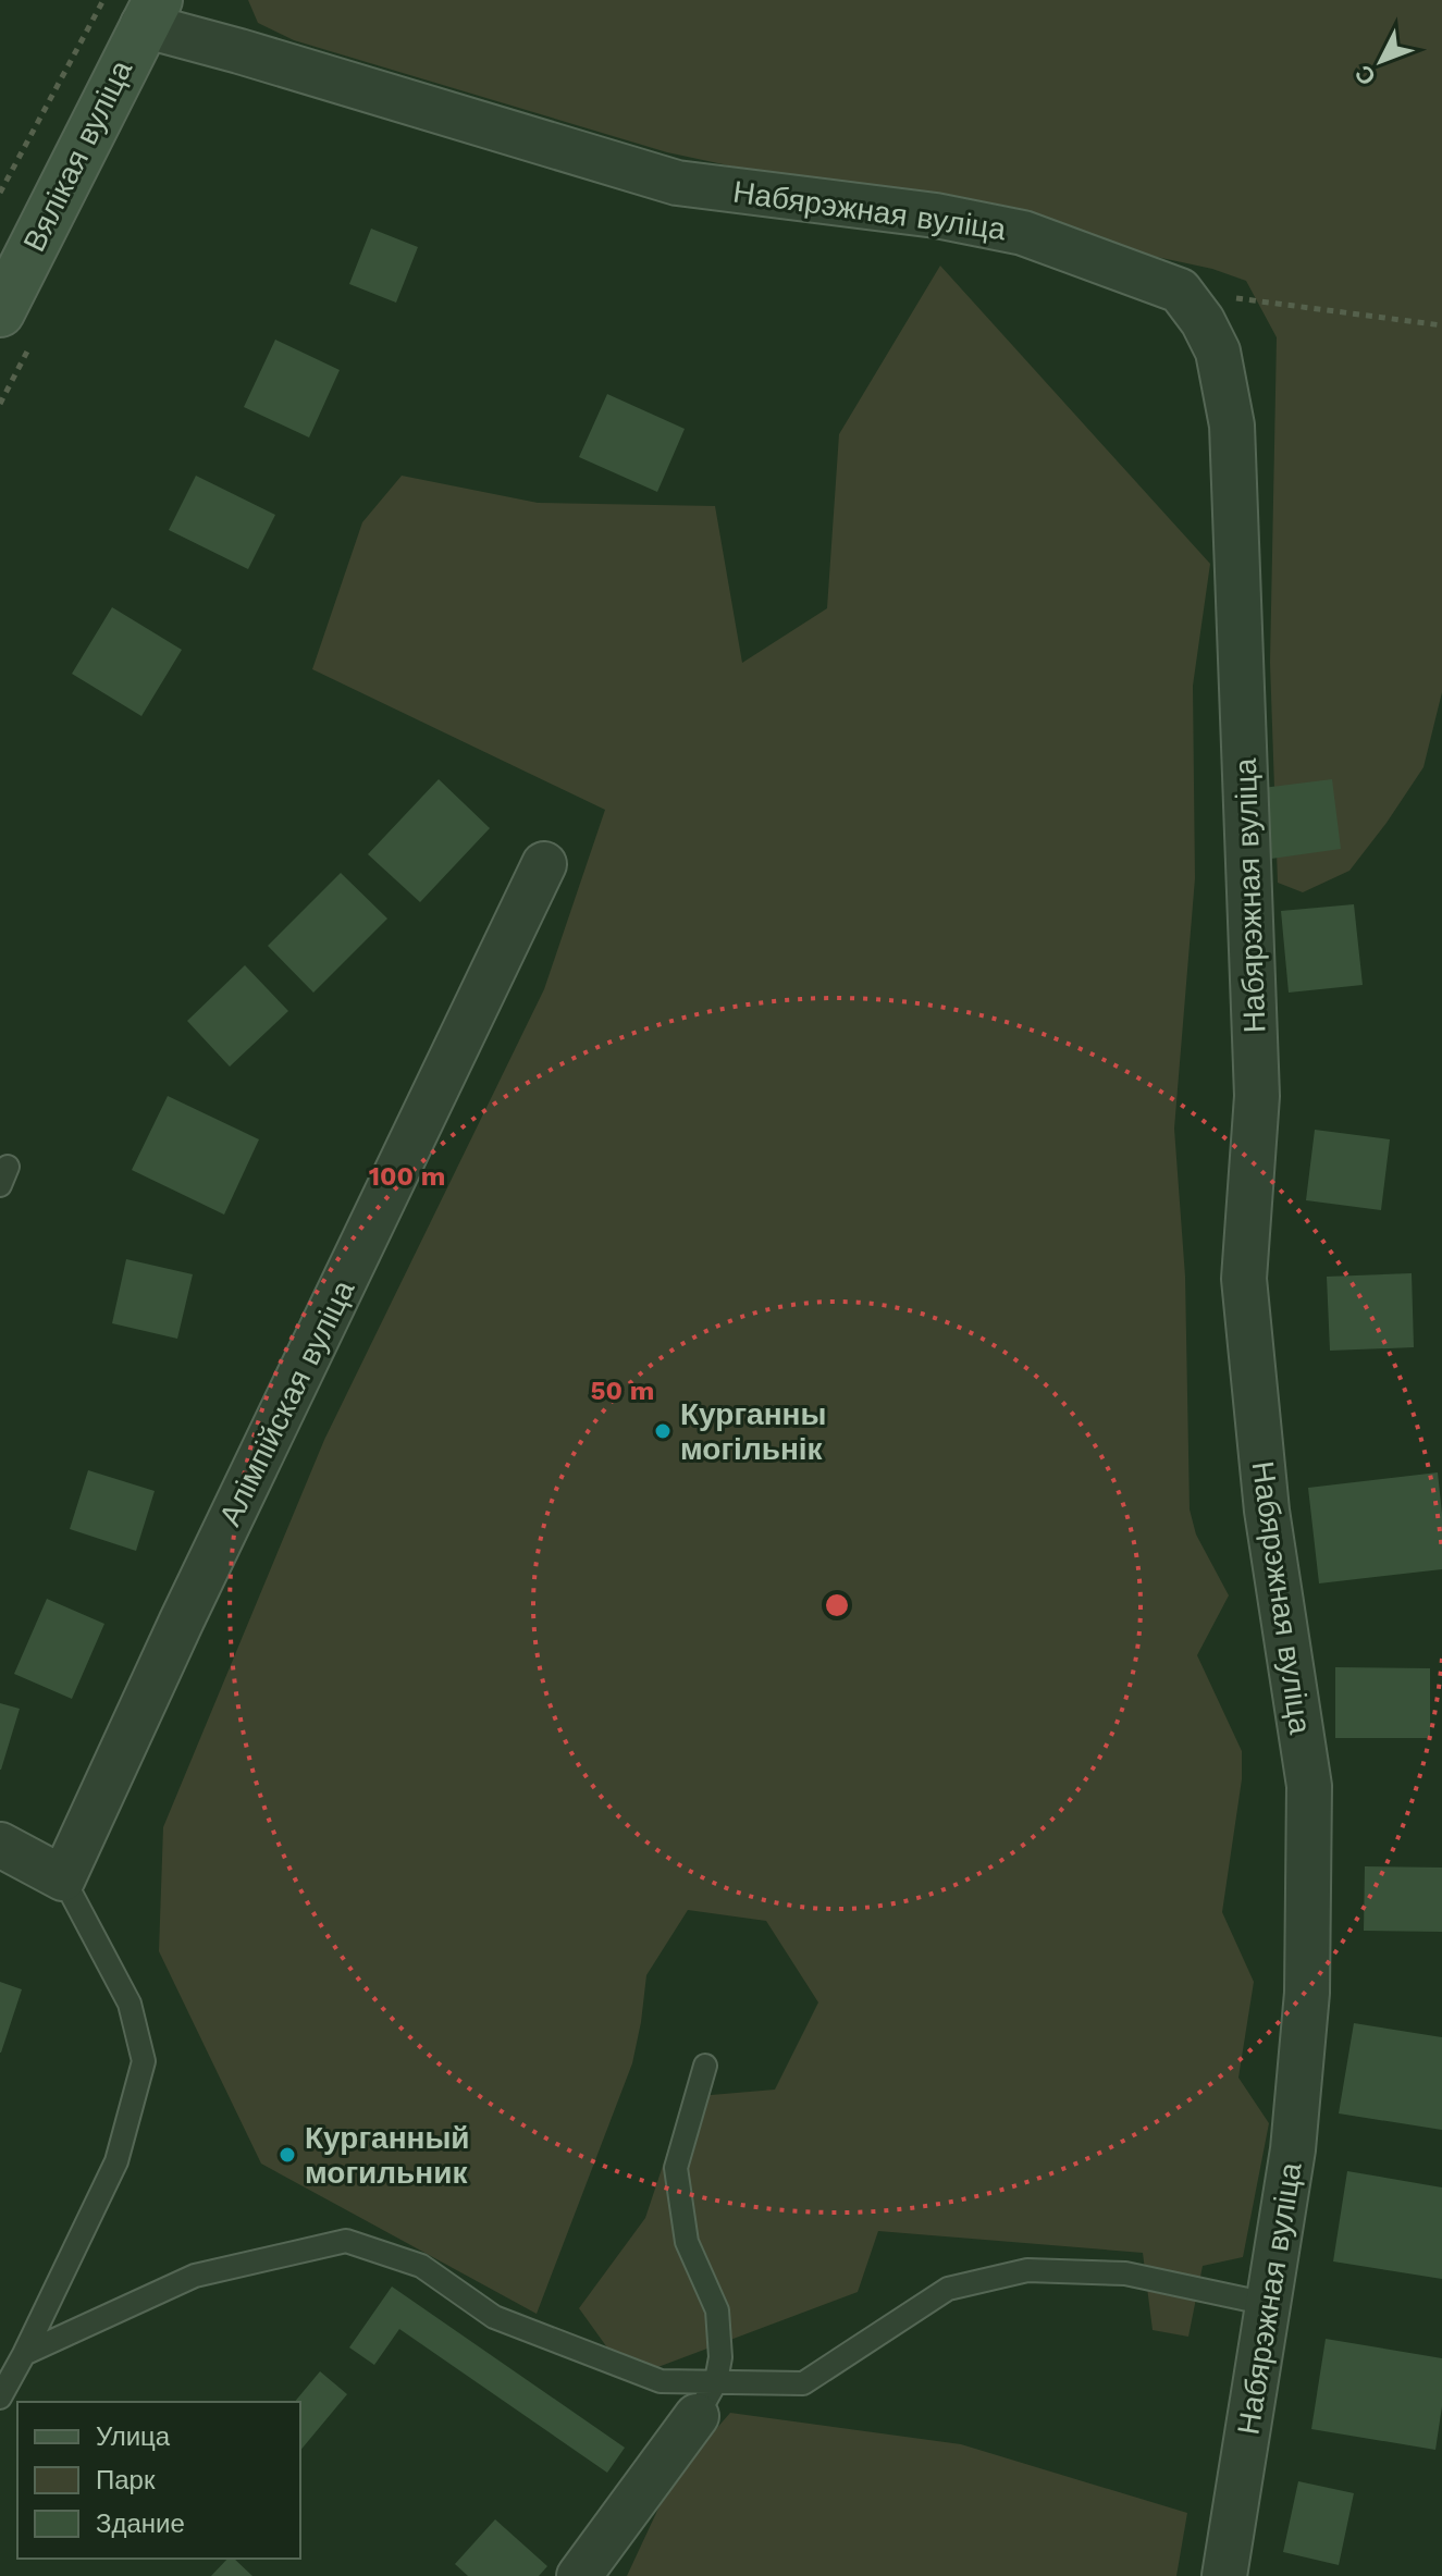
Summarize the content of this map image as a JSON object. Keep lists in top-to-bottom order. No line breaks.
{"streets":{"main road":["Вялікая вуліца"],"street":["Набярэжная вуліца","Алімпійская вуліца"]},"crossings":[["Вялікая вуліца","Набярэжная вуліца"]],"places":["Курганны могільнік","Курганный могильник"],"legend":["Улица","Парк","Здание"],"north":"bottom left","rings":["100 m","50 m"]}
